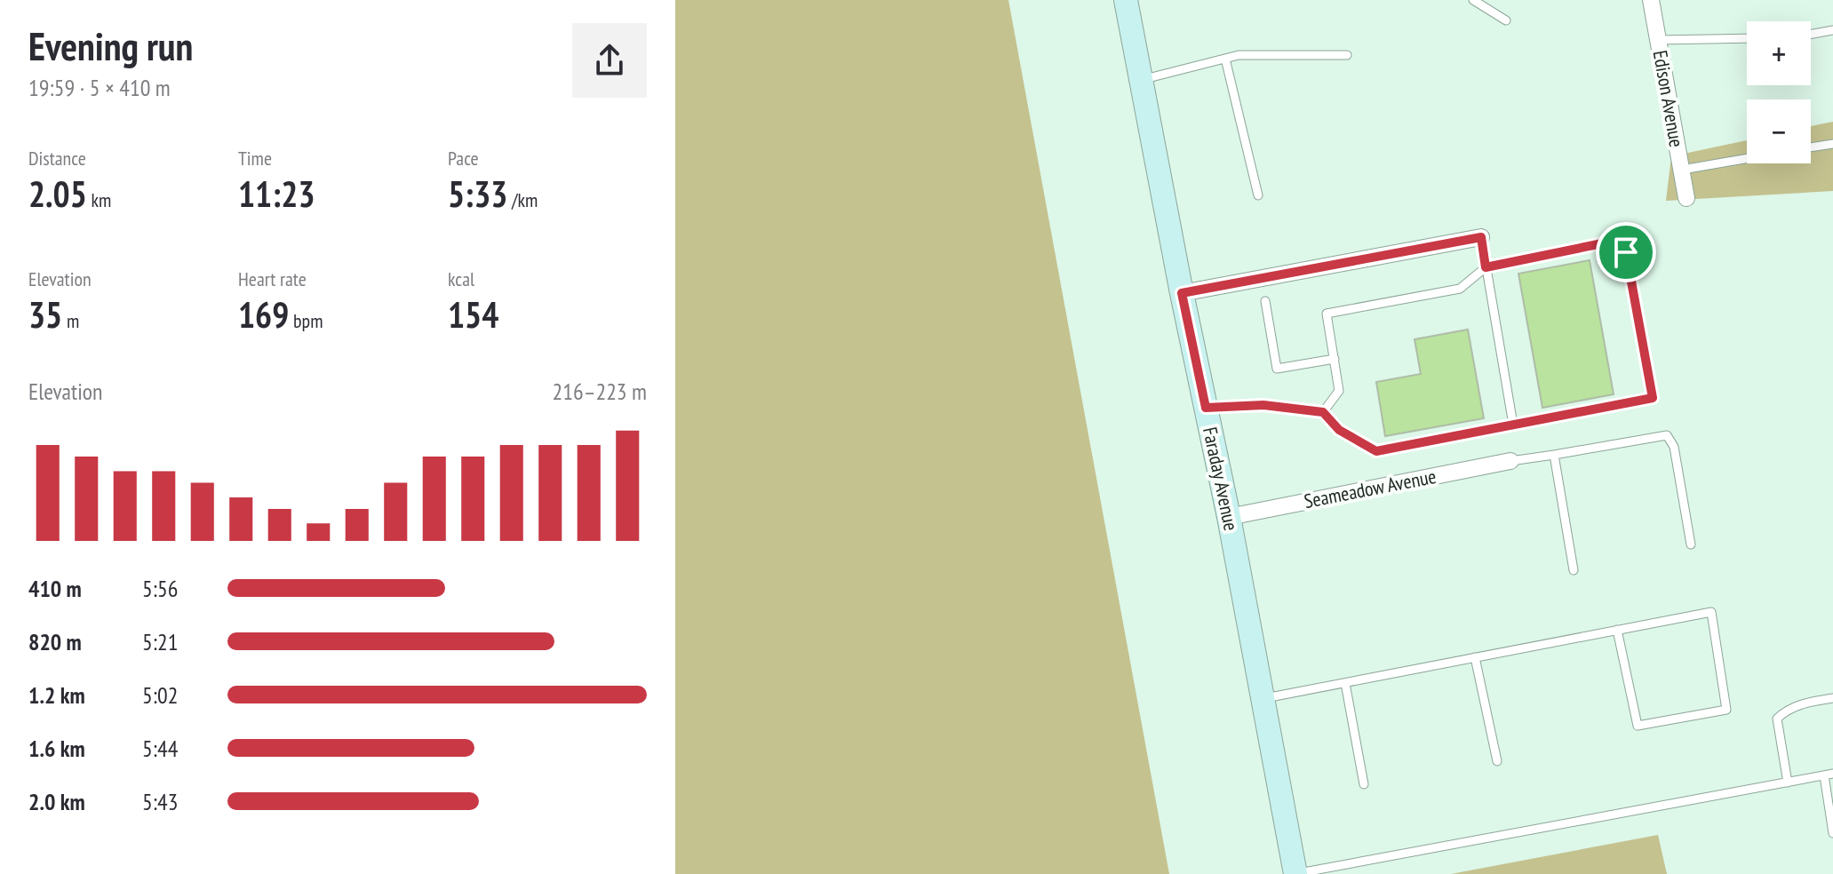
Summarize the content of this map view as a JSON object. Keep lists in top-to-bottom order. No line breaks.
{"streets":{"street":["Edison Avenue","Faraday Avenue","Seameadow Avenue"]},"crossings":[["Faraday Avenue","Seameadow Avenue"]],"page":{"heading":["Evening run","19:59 · 5 × 410 m"],"map_buttons":["+","−"],"stats":[["Distance","2.05 km"],["Time","11:23"],["Pace","5:33 /km"],["Elevation","35 m"],["Heart rate","169 bpm"],["kcal","154"]],"chart":["Elevation","216–223 m"],"list":[{"name":"410 m","note":"5:56"},{"name":"820 m","note":"5:21"},{"name":"1.2 km","note":"5:02"},{"name":"1.6 km","note":"5:44"},{"name":"2.0 km","note":"5:43"}]}}
